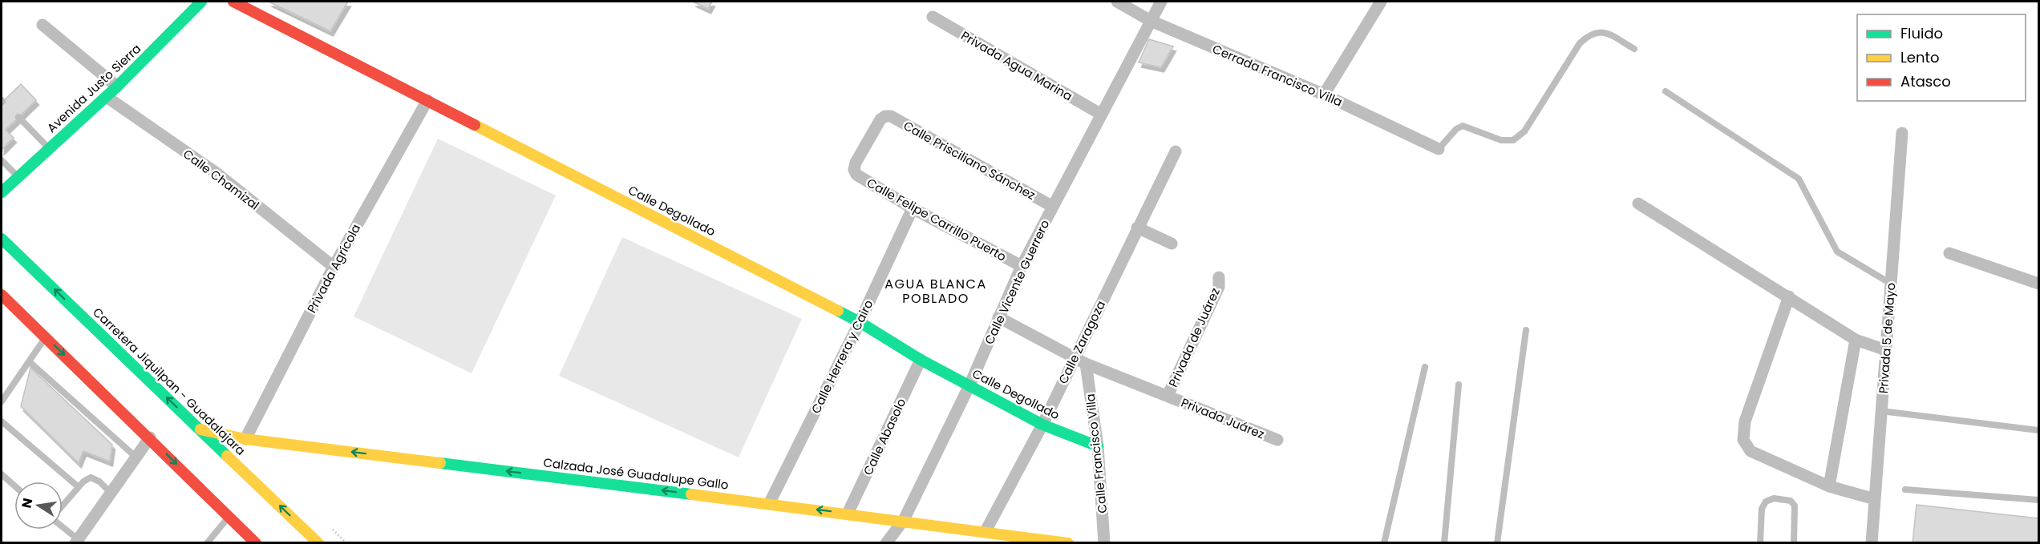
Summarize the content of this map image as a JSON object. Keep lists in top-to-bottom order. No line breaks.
{"streets":{"main road":["Avenida Justo Sierra","Calle Degollado","Carretera Jiquilpan - Guadalajara","Calzada José Guadalupe Gallo"],"street":["Privada Agua Marina","Cerrada Francisco Villa","Calle Prisciliano Sánchez","Calle Chamizal","Calle Felipe Carrillo Puerto","Privada Agrícola","Calle Vicente Guerrero","Privada de Juárez","Privada 5 de Mayo","Calle Zaragoza","Calle Herrera y Cairo","Privada Juárez","Calle Abasolo","Calle Francisco Villa"]},"crossings":[["Privada Agua Marina","Calle Vicente Guerrero"],["Cerrada Francisco Villa","Calle Vicente Guerrero"],["Avenida Justo Sierra","Calle Chamizal"],["Calle Prisciliano Sánchez","Calle Felipe Carrillo Puerto"],["Calle Prisciliano Sánchez","Calle Vicente Guerrero"],["Calle Chamizal","Privada Agrícola"],["Calle Degollado","Privada Agrícola"],["Calle Degollado","Calle Vicente Guerrero"],["Calle Degollado","Calle Zaragoza"],["Calle Degollado","Calle Herrera y Cairo"],["Calle Degollado","Calle Abasolo"],["Calle Degollado","Calle Francisco Villa"],["Calle Felipe Carrillo Puerto","Calle Vicente Guerrero"],["Calle Felipe Carrillo Puerto","Calle Herrera y Cairo"],["Privada Agrícola","Calzada José Guadalupe Gallo"],["Calle Vicente Guerrero","Privada Juárez"],["Calle Vicente Guerrero","Calzada José Guadalupe Gallo"],["Privada de Juárez","Privada Juárez"],["Calle Zaragoza","Privada Juárez"],["Calle Zaragoza","Calle Francisco Villa"],["Calle Zaragoza","Calzada José Guadalupe Gallo"],["Calle Herrera y Cairo","Calzada José Guadalupe Gallo"],["Carretera Jiquilpan - Guadalajara","Calzada José Guadalupe Gallo"],["Privada Juárez","Calle Francisco Villa"],["Calle Abasolo","Calzada José Guadalupe Gallo"]],"one_way":["Calzada José Guadalupe Gallo"],"districts":["AGUA BLANCA POBLADO"],"legend":["Fluido","Lento","Atasco"],"north":"left"}
